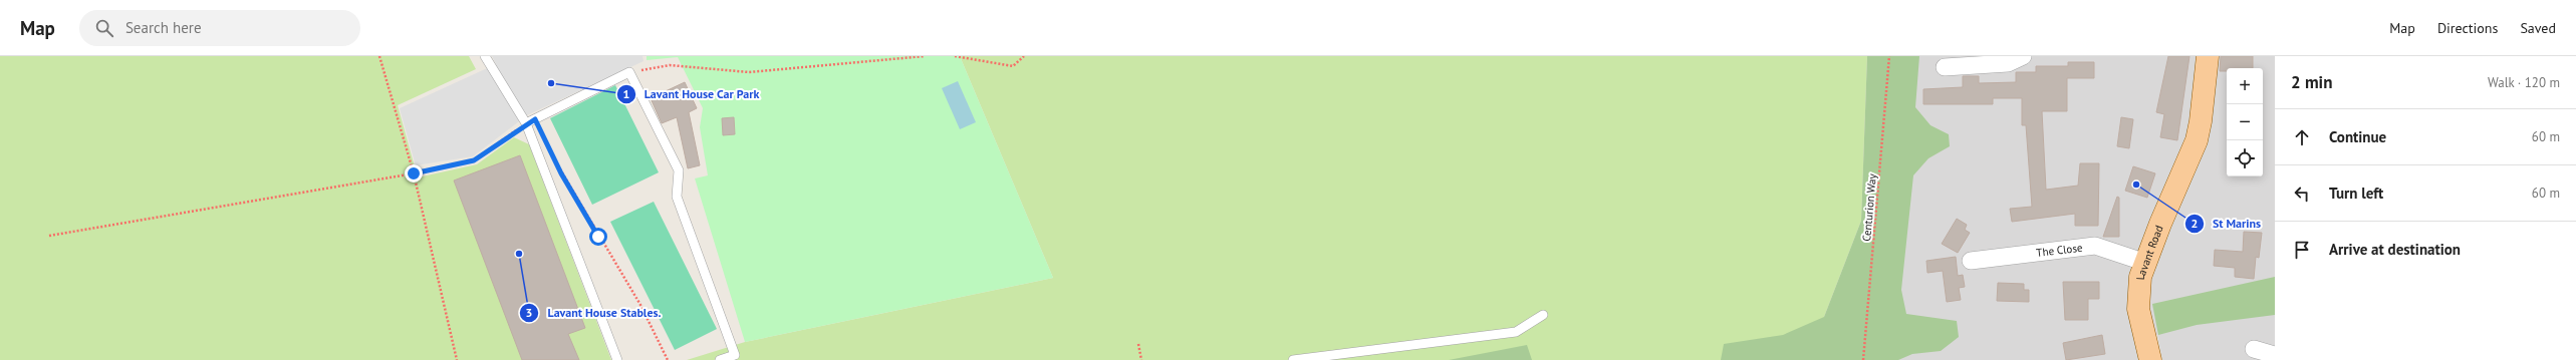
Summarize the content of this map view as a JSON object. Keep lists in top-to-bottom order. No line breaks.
{"streets":{"main road":["Lavant Road"],"street":["The Close"],"path":["Centurion Way"]},"crossings":[["The Close","Lavant Road"]],"places":["Lavant House Car Park","St Marins","Lavant House Stables."],"page":{"header":"Map","search":"Search here","nav":["Map","Directions","Saved"],"heading":["2 min","Walk · 120 m"],"map_buttons":["+","−"],"list":[["Continue","60 m"],["Turn left","60 m"],"Arrive at destination"]}}
